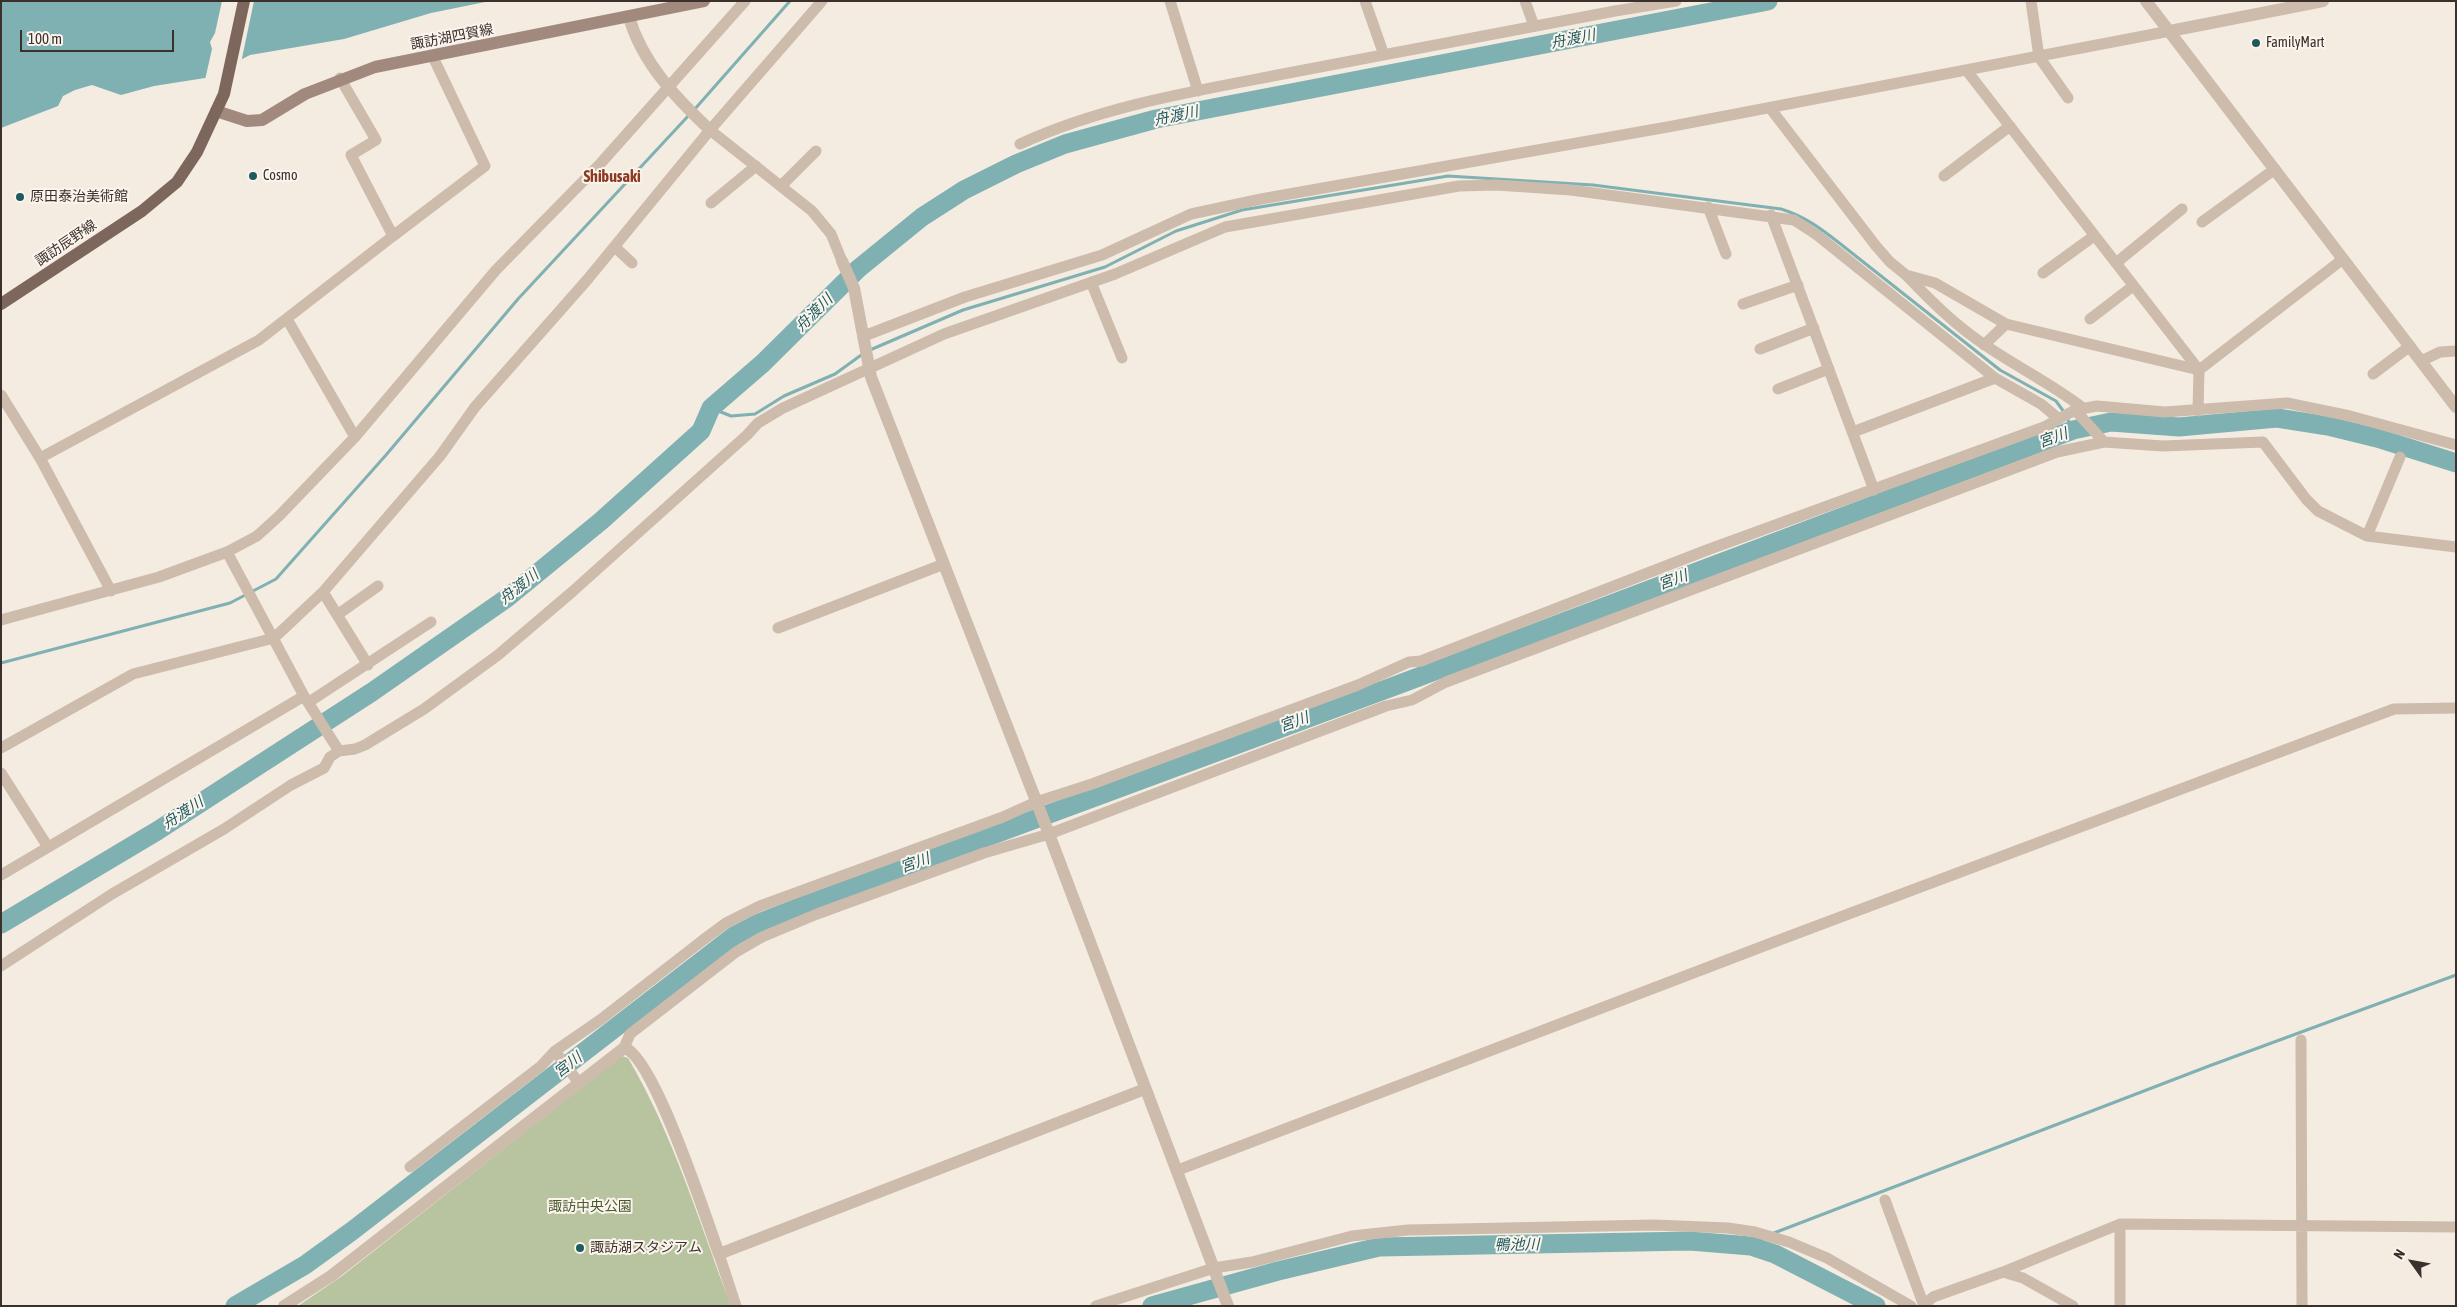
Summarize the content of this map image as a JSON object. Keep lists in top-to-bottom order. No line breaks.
{"streets":{"main road":["諏訪湖四賀線","諏訪辰野線"]},"crossings":[["諏訪湖四賀線","諏訪辰野線"]],"districts":["Shibusaki"],"water":["舟渡川","宮川","鴨池川"],"parks":["諏訪中央公園"],"places":["FamilyMart","Cosmo","原田泰治美術館","諏訪湖スタジアム"],"scale_bar":"100 m","north":"top left"}
